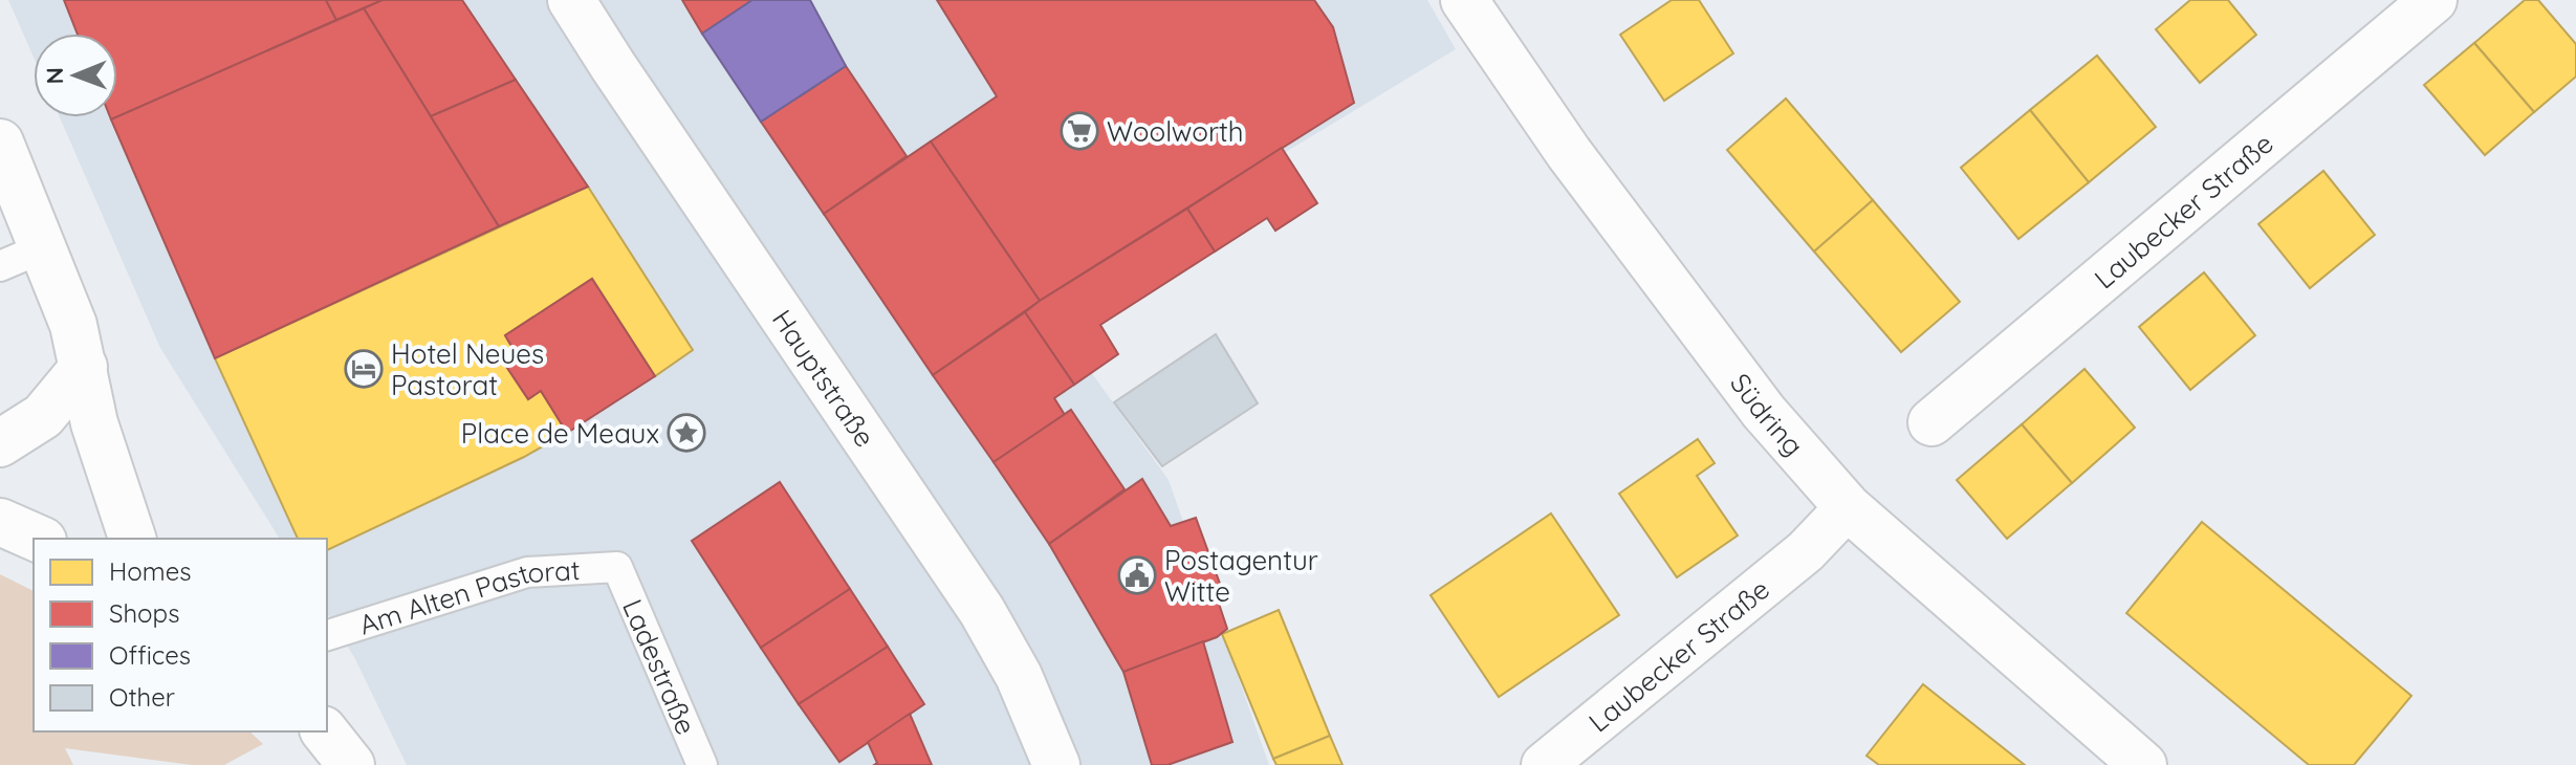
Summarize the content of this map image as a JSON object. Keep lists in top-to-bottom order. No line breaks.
{"streets":{"street":["Laubecker Straße","Hauptstraße","Südring"],"lane":["Am Alten Pastorat","Ladestraße"]},"crossings":[["Laubecker Straße","Südring"],["Am Alten Pastorat","Ladestraße"]],"places":{"supermarket":["Woolworth"],"hotel":["Hotel Neues Pastorat"],"place":["Place de Meaux"],"public building":["Postagentur Witte"]},"legend":["Homes","Shops","Offices","Other"],"north":"left"}
